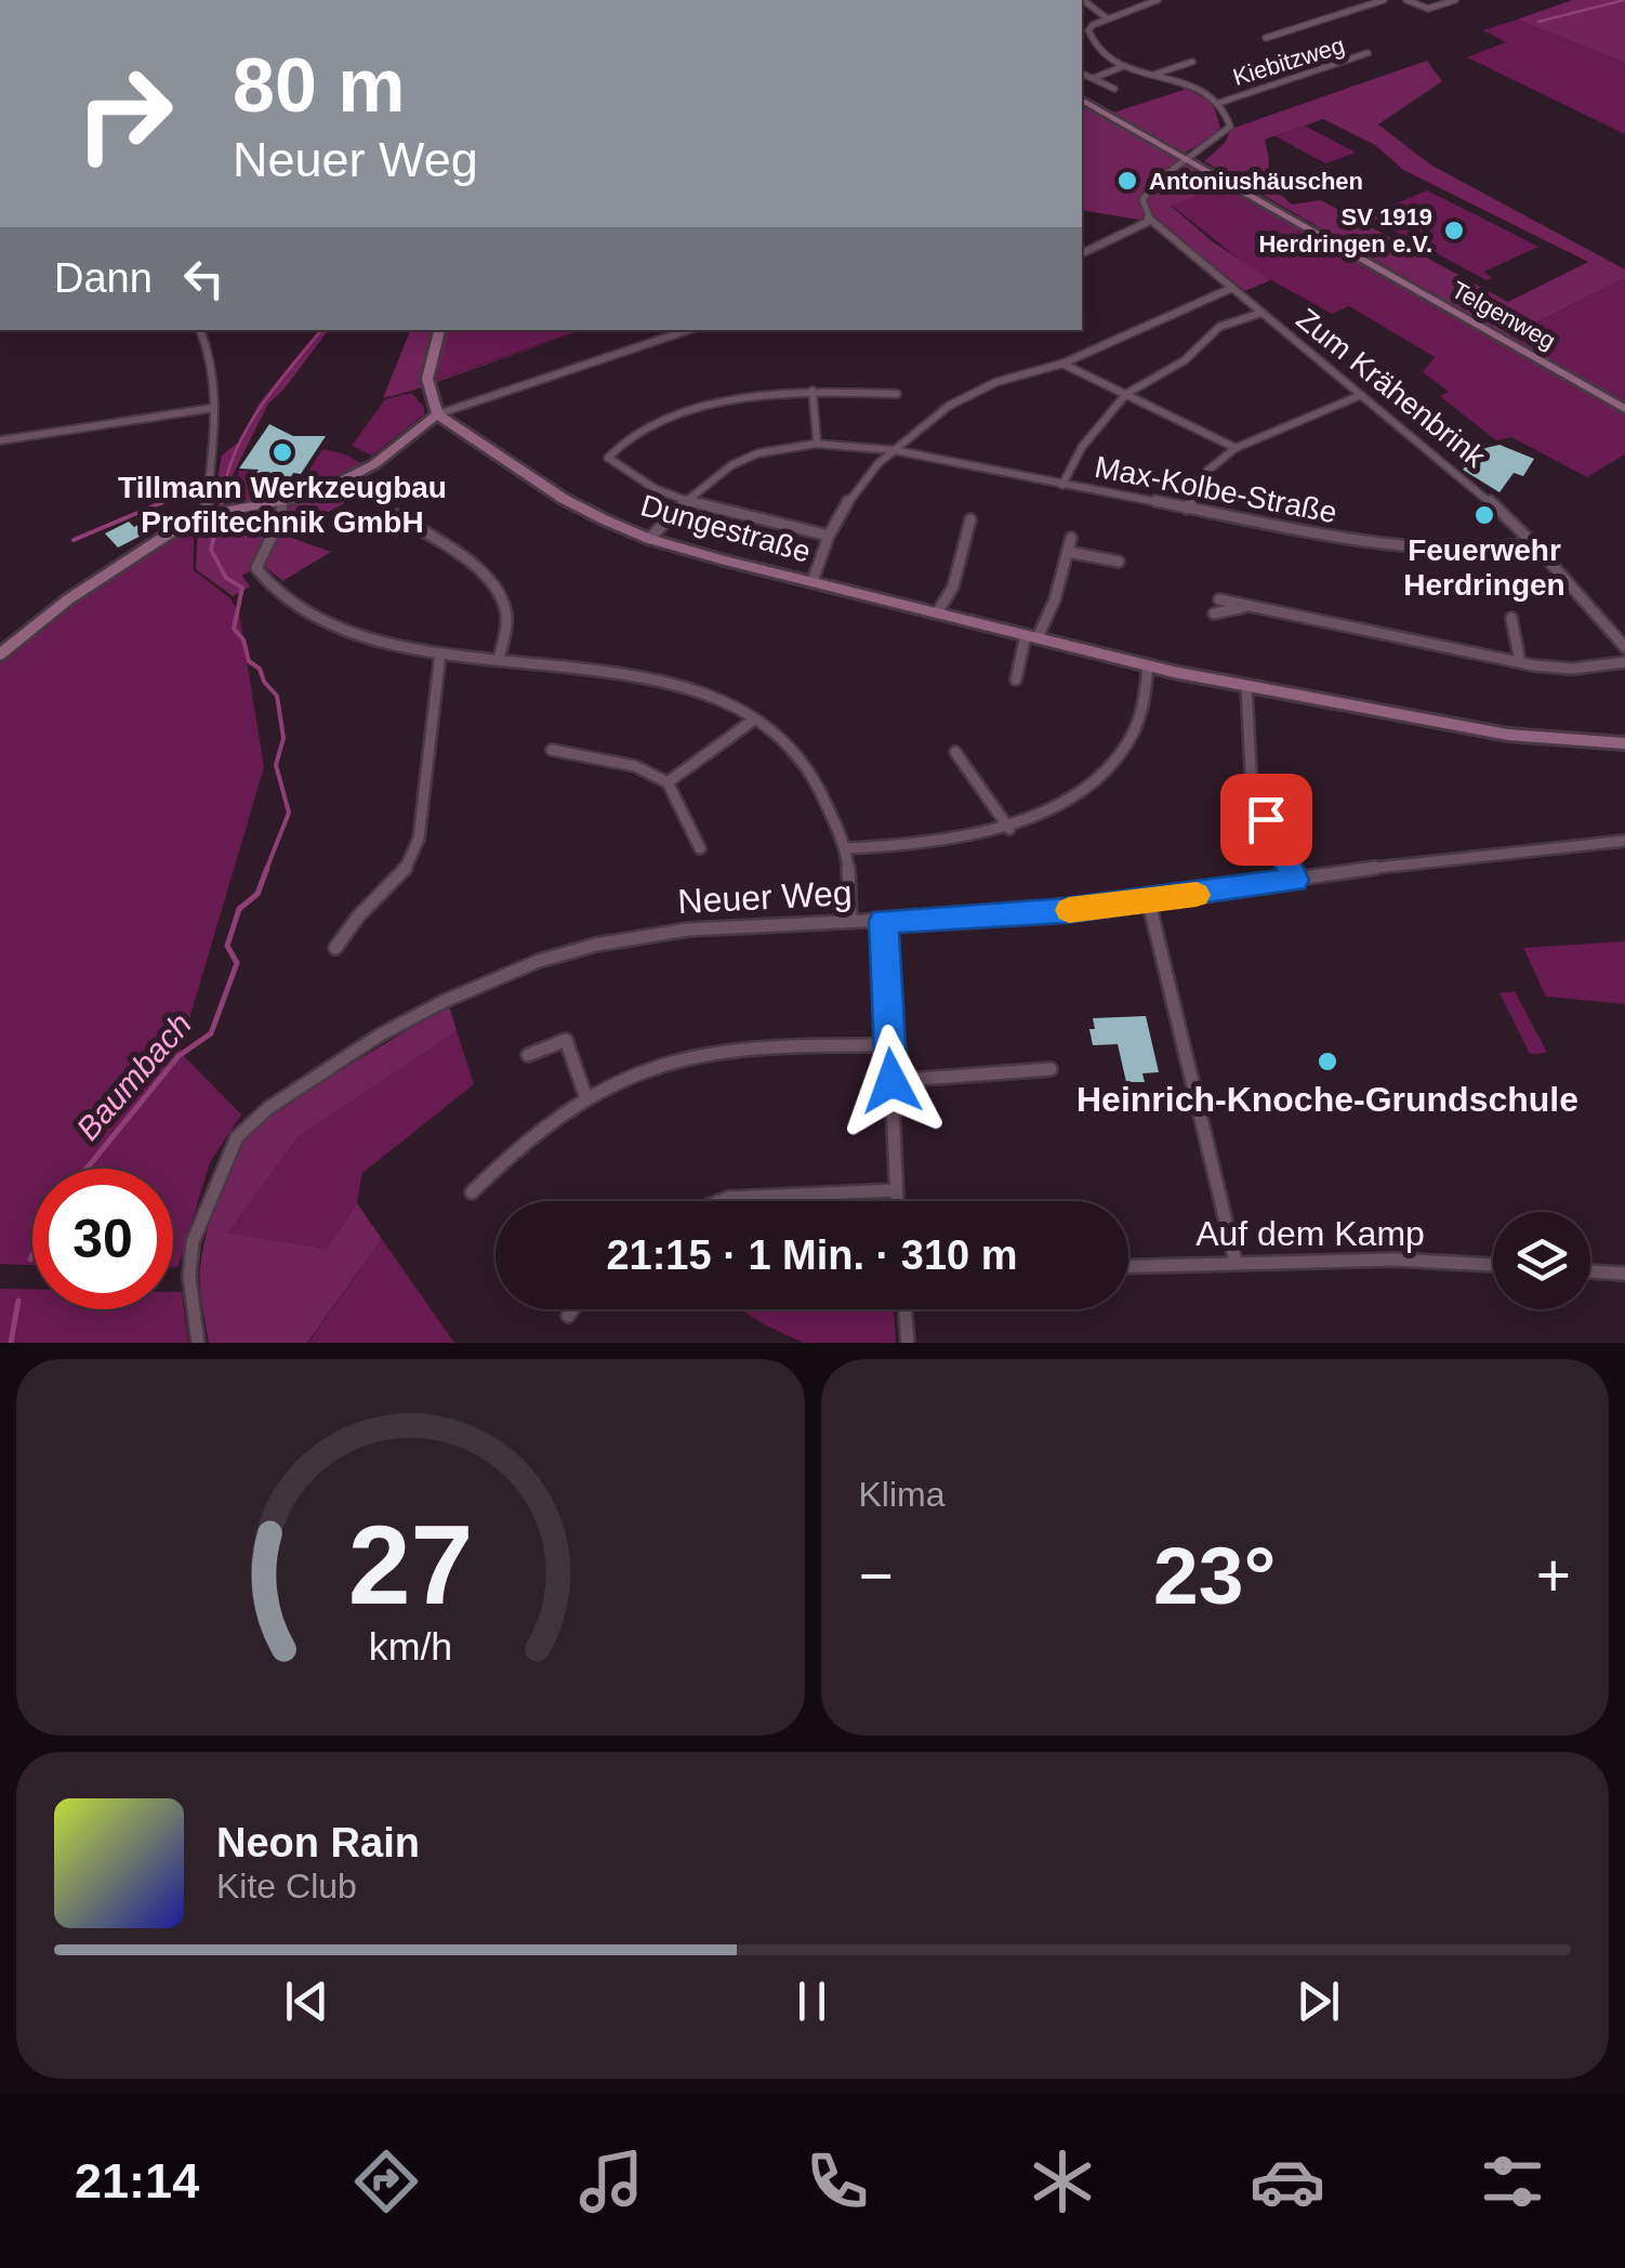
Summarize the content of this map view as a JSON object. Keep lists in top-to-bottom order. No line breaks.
{"streets":{"main road":["Telgenweg","Dungestraße"],"street":["Kiebitzweg","Zum Krähenbrink","Max-Kolbe-Straße","Neuer Weg","Auf dem Kamp"]},"crossings":[["Zum Krähenbrink","Max-Kolbe-Straße"],["Max-Kolbe-Straße","Dungestraße"]],"water":["Baumbach"],"places":["Antoniushäuschen","SV 1919 Herdringen e.V.","Tillmann Werkzeugbau Profiltechnik GmbH","Feuerwehr Herdringen","Heinrich-Knoche-Grundschule"],"page":{"turn":["80 m","Neuer Weg"],"then":"Dann","limit":"30","trip":"21:15 · 1 Min. · 310 m","tile":"Klima","heat":["−","23°","+"],"song":["Neon Rain","Kite Club"],"tabs":"21:14","gauge":["27","km/h"]}}
